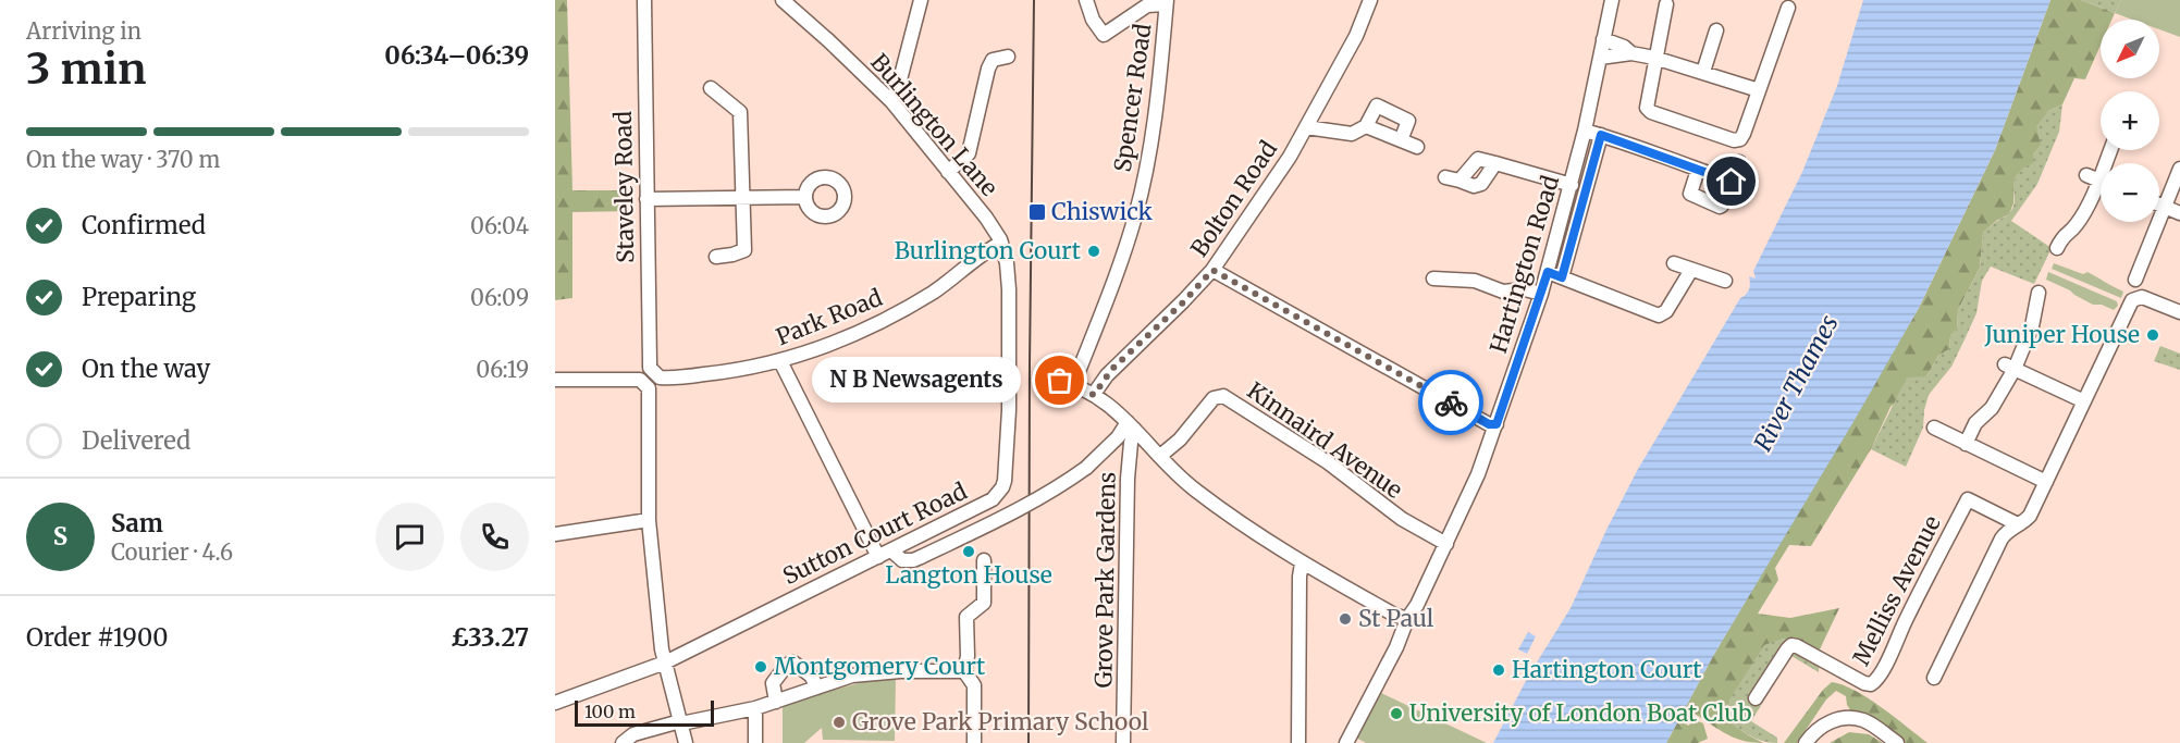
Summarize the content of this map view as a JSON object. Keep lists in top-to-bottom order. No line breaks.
{"streets":{"street":["Spencer Road","Burlington Lane","Staveley Road","Bolton Road","Hartington Road","Park Road","Kinnaird Avenue","Sutton Court Road","Grove Park Gardens","Melliss Avenue"]},"crossings":[["Burlington Lane","Park Road"],["Burlington Lane","Sutton Court Road"],["Staveley Road","Park Road"],["Staveley Road","Sutton Court Road"],["Hartington Road","Kinnaird Avenue"]],"water":["River Thames"],"places":{"transit":["Chiswick"],"other":["Burlington Court","Juniper House","N B Newsagents","Langton House","St Paul","Montgomery Court","Hartington Court","University of London Boat Club","Grove Park Primary School"]},"scale_bar":"100 m","north":"bottom left","page":{"heading":["3 min","Arriving in","06:34–06:39"],"panel":["Sam","Courier · 4.6","Order #1900","£33.27"],"map_buttons":["+","−"],"bar":"On the way · 370 m","list":[["Confirmed","06:04"],["Preparing","06:09"],["On the way","06:19"],"Delivered"],"bubble":"N B Newsagents","round":"S","scale":"100 m"}}
